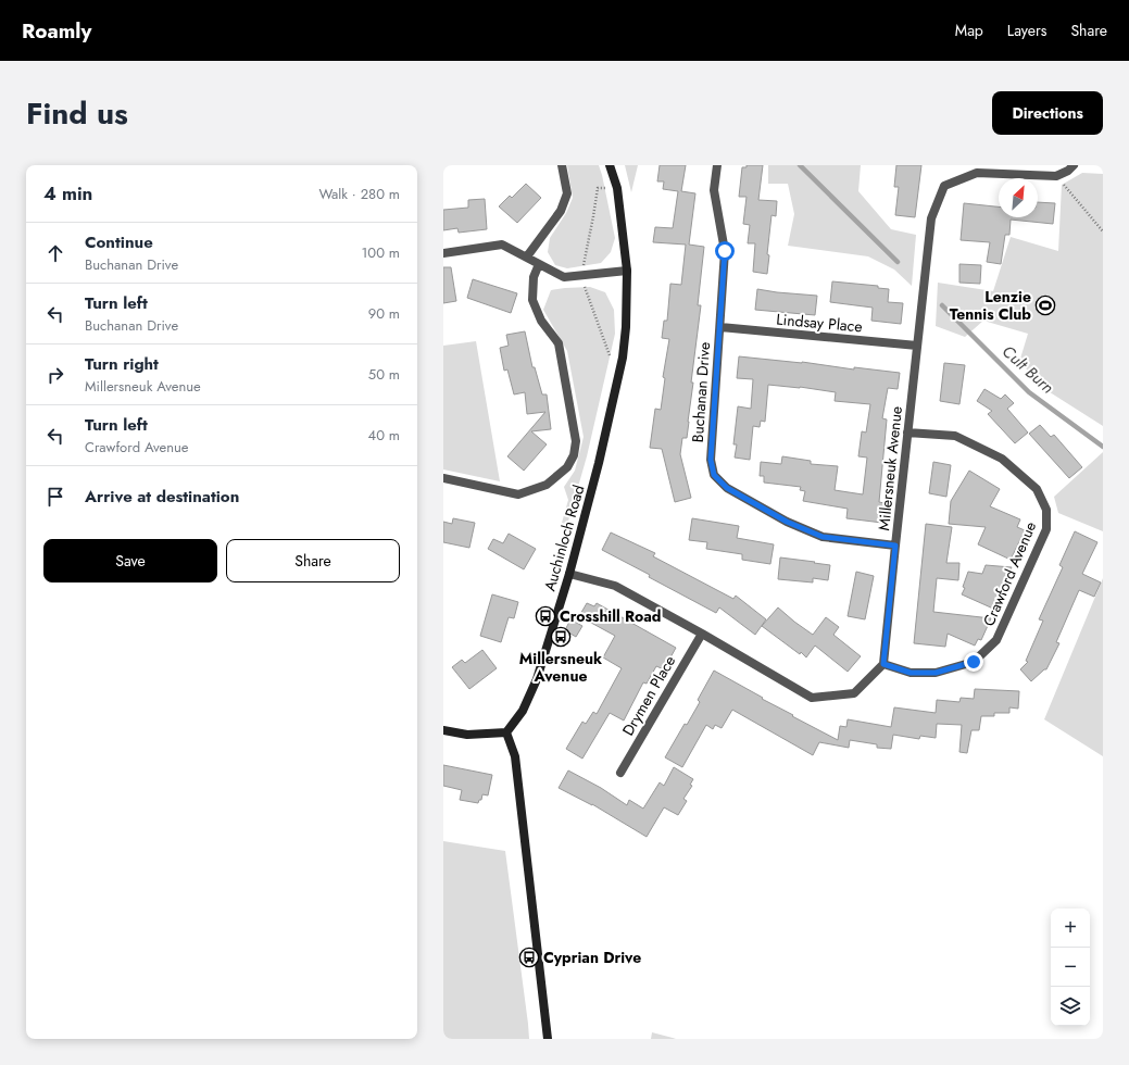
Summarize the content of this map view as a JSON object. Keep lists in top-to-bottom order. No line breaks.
{"streets":{"main road":["Auchinloch Road"],"street":["Lindsay Place","Buchanan Drive","Millersneuk Avenue","Crawford Avenue","Drymen Place"]},"crossings":[["Lindsay Place","Buchanan Drive"],["Lindsay Place","Millersneuk Avenue"],["Buchanan Drive","Millersneuk Avenue"],["Millersneuk Avenue","Crawford Avenue"]],"water":["Cult Burn"],"places":{"sports":["Lenzie Tennis Club"],"bus stop":["Crosshill Road","Millersneuk Avenue","Cyprian Drive"]},"north":"top right","page":{"header":"Roamly","nav":["Map","Layers","Share"],"title":"Find us","buttons":["Directions",["Save","Share"]],"heading":["4 min","Walk · 280 m"],"list":[["Continue","Buchanan Drive","100 m"],["Turn left","Buchanan Drive","90 m"],["Turn right","Millersneuk Avenue","50 m"],["Turn left","Crawford Avenue","40 m"],"Arrive at destination"],"map_buttons":["+","−"]}}
